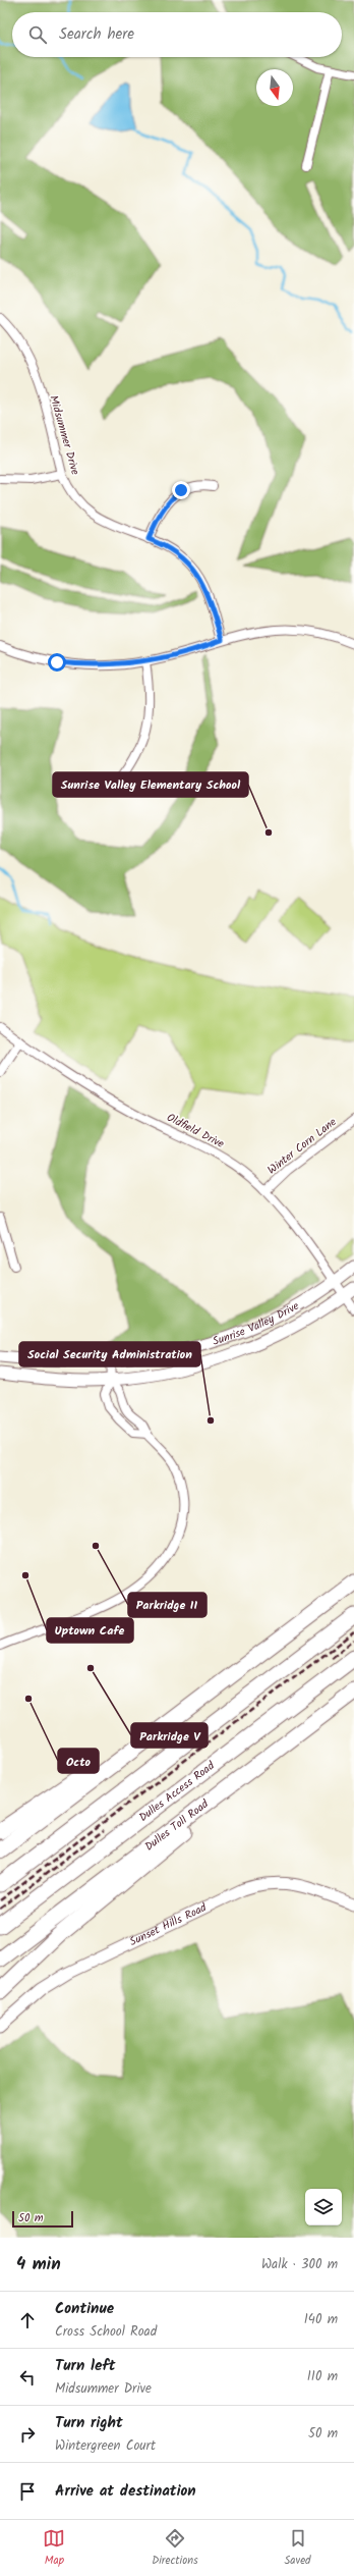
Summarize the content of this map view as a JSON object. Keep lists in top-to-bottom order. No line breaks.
{"streets":{"highway":["Dulles Access Road","Dulles Toll Road"],"main road":["Sunrise Valley Drive","Sunset Hills Road"],"street":["Midsummer Drive","Oldfield Drive","Winter Corn Lane"]},"crossings":[["Oldfield Drive","Winter Corn Lane"],["Oldfield Drive","Sunrise Valley Drive"]],"places":["Sunrise Valley Elementary School","Social Security Administration","Parkridge II","Uptown Cafe","Parkridge V","Octo"],"scale_bar":"50 m","north":"bottom","page":{"search":"Search here","scale":"50 m","heading":["4 min","Walk · 300 m"],"list":[["Continue","Cross School Road","140 m"],["Turn left","Midsummer Drive","110 m"],["Turn right","Wintergreen Court","50 m"],"Arrive at destination"],"nav":["Map","Directions","Saved"]}}
